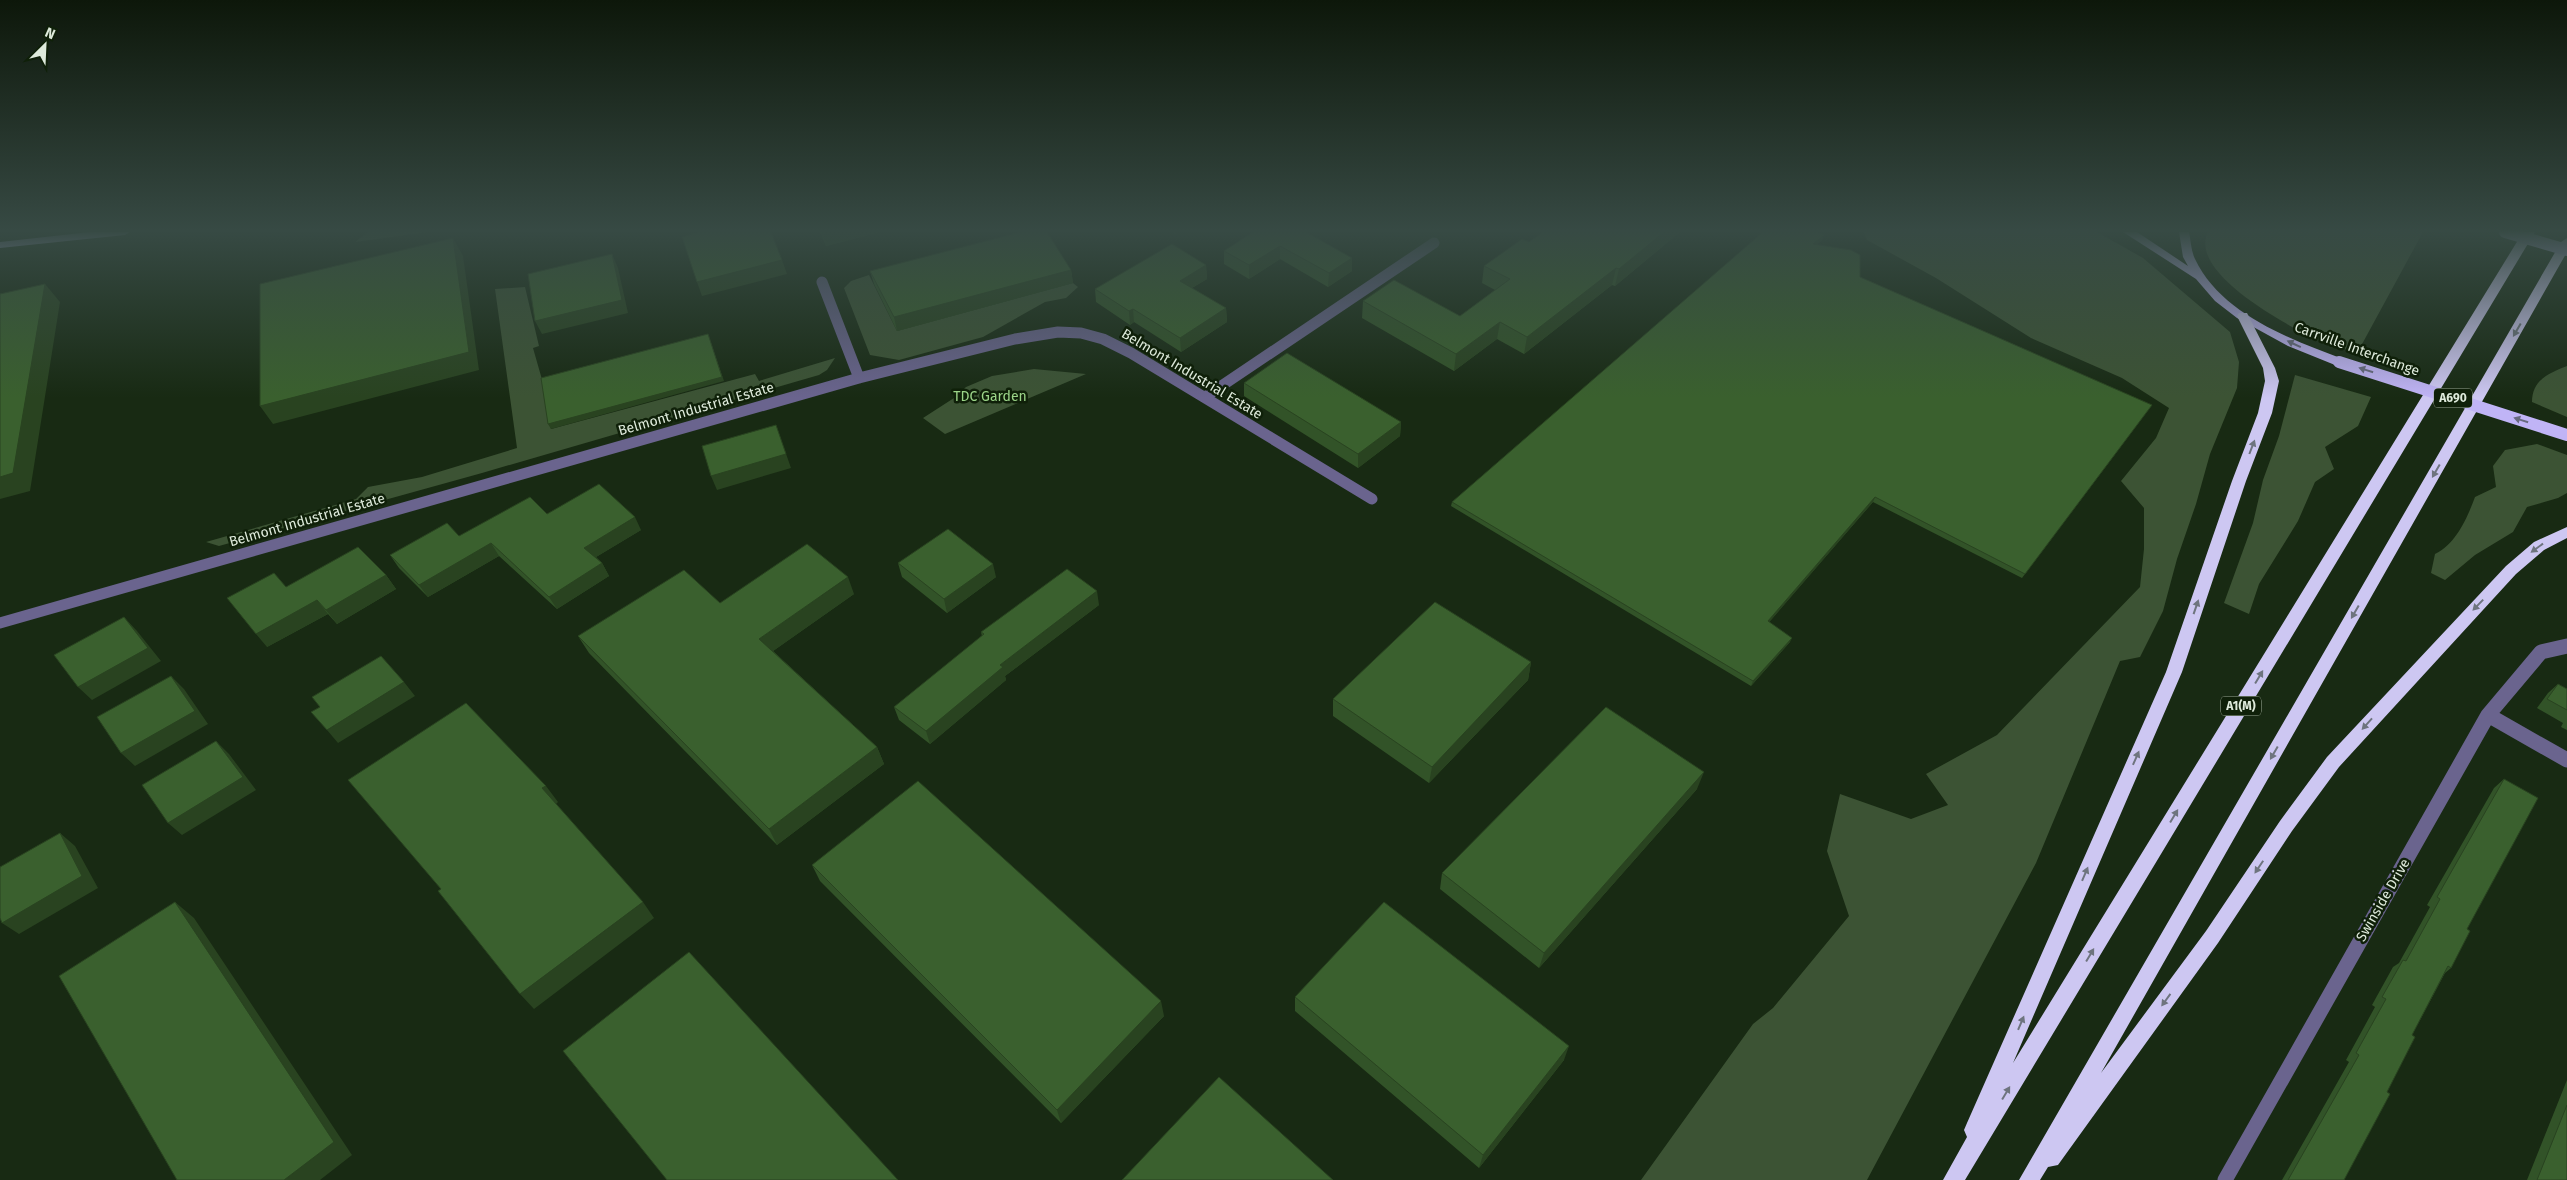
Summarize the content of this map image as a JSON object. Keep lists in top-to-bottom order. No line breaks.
{"streets":{"highway":["Carrville Interchange","A690","A1(M)"],"street":["Belmont Industrial Estate","Swinside Drive"]},"one_way":["Carrville Interchange"],"parks":["TDC Garden"],"north":"top right"}
